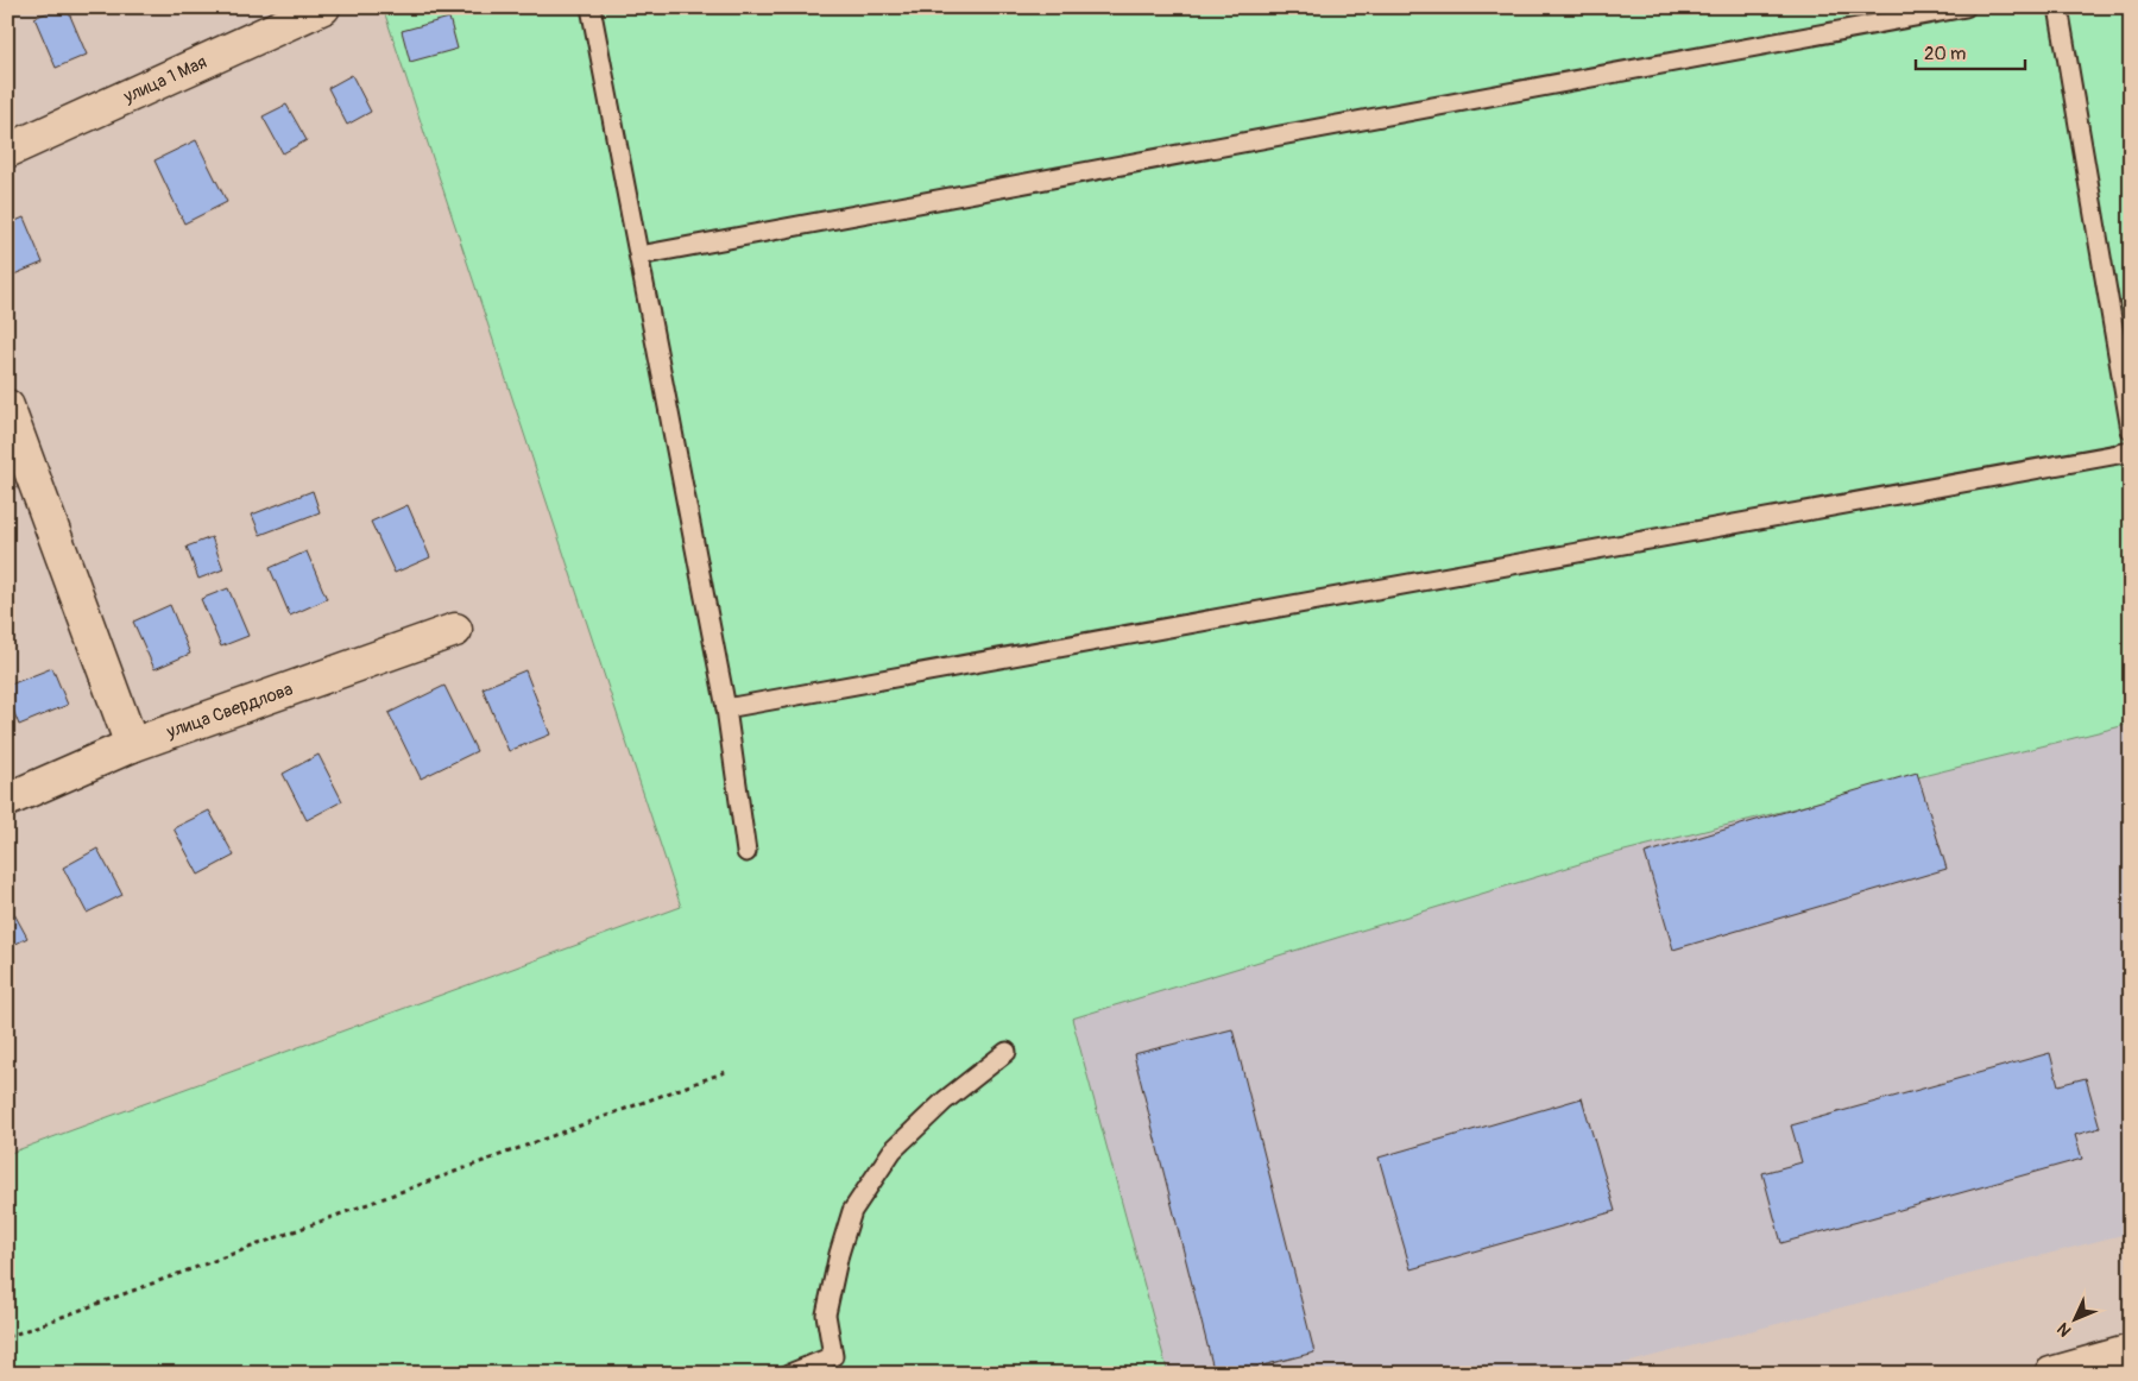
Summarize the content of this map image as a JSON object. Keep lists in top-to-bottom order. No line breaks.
{"streets":{"street":["улица 1 Мая","улица Свердлова"]},"scale_bar":"20 m","north":"bottom left"}
